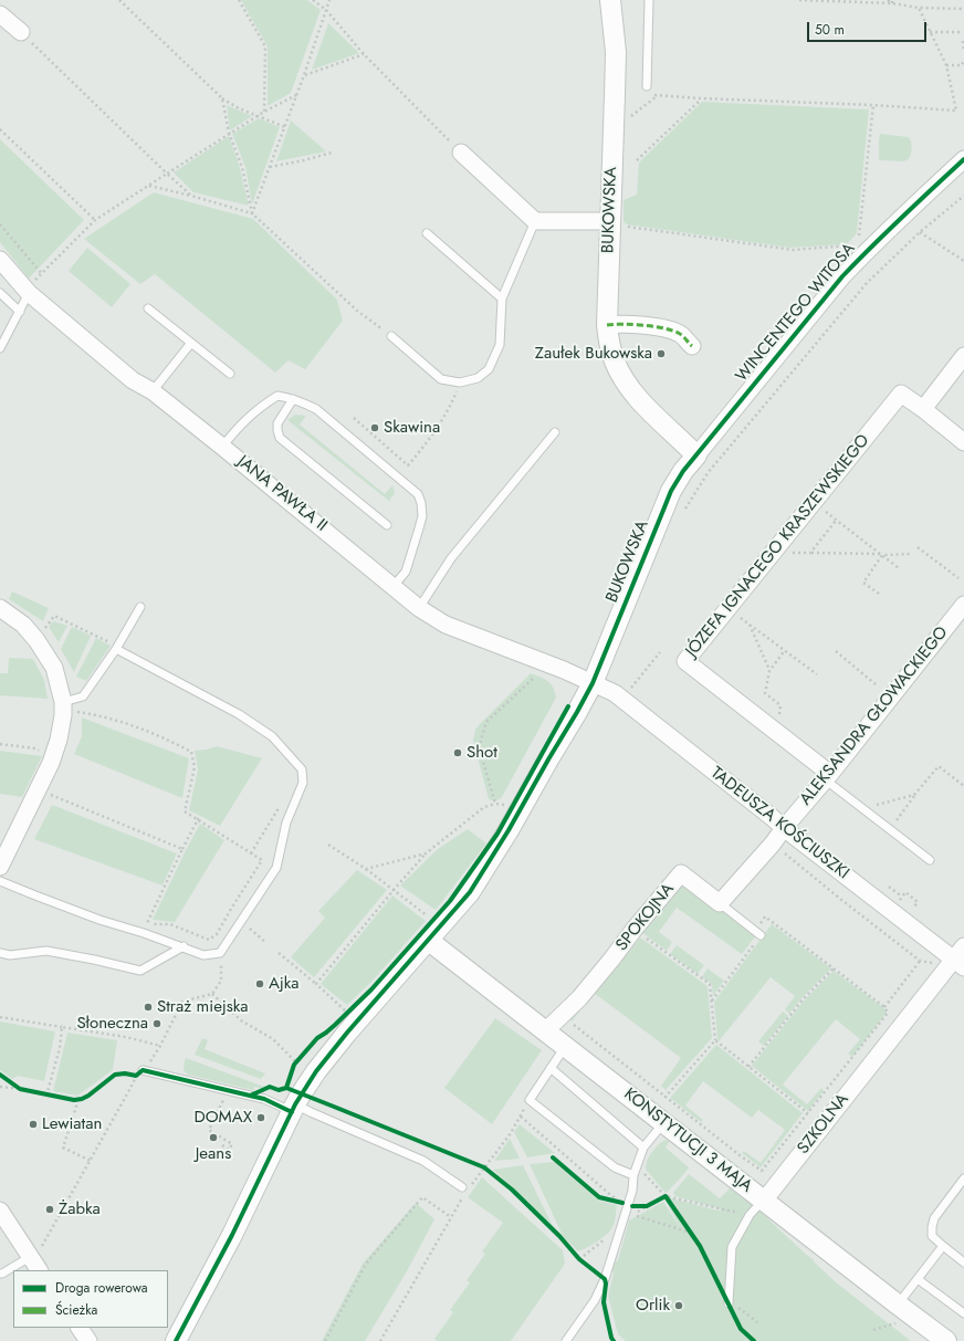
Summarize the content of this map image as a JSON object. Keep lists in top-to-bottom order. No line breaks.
{"streets":{"street":["BUKOWSKA","WINCENTEGO WITOSA","JANA PAWŁA II","JÓZEFA IGNACEGO KRASZEWSKIEGO","ALEKSANDRA GŁOWACKIEGO","TADEUSZA KOŚCIUSZKI","SPOKOJNA","SZKOLNA","KONSTYTUCJI 3 MAJA"]},"crossings":[["BUKOWSKA","WINCENTEGO WITOSA"],["BUKOWSKA","JANA PAWŁA II"],["BUKOWSKA","TADEUSZA KOŚCIUSZKI"],["BUKOWSKA","KONSTYTUCJI 3 MAJA"],["JANA PAWŁA II","TADEUSZA KOŚCIUSZKI"],["JÓZEFA IGNACEGO KRASZEWSKIEGO","ALEKSANDRA GŁOWACKIEGO"],["ALEKSANDRA GŁOWACKIEGO","TADEUSZA KOŚCIUSZKI"],["TADEUSZA KOŚCIUSZKI","SZKOLNA"],["SPOKOJNA","KONSTYTUCJI 3 MAJA"],["SZKOLNA","KONSTYTUCJI 3 MAJA"]],"places":["Zaułek Bukowska","Skawina","Shot","Ajka","Straż miejska","Słoneczna","DOMAX","Lewiatan","Jeans","Żabka","Orlik"],"legend":["Droga rowerowa","Ścieżka"],"scale_bar":"50 m"}
